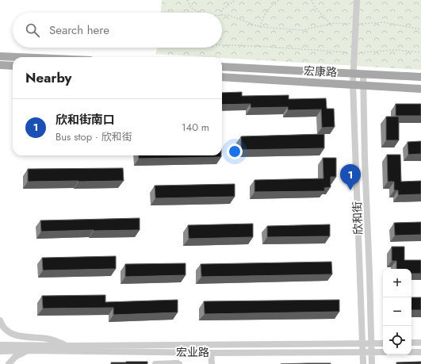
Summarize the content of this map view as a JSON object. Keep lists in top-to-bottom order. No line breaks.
{"streets":{"main road":["宏康路"],"street":["欣和街","宏业路"]},"crossings":[["宏康路","欣和街"],["欣和街","宏业路"]],"page":{"search":"Search here","heading":"Nearby","list":[{"mark":"1","name":"欣和街南口","note":"Bus stop · 欣和街","value":"140 m"}],"pins":"1","map_buttons":["+","−"]}}
